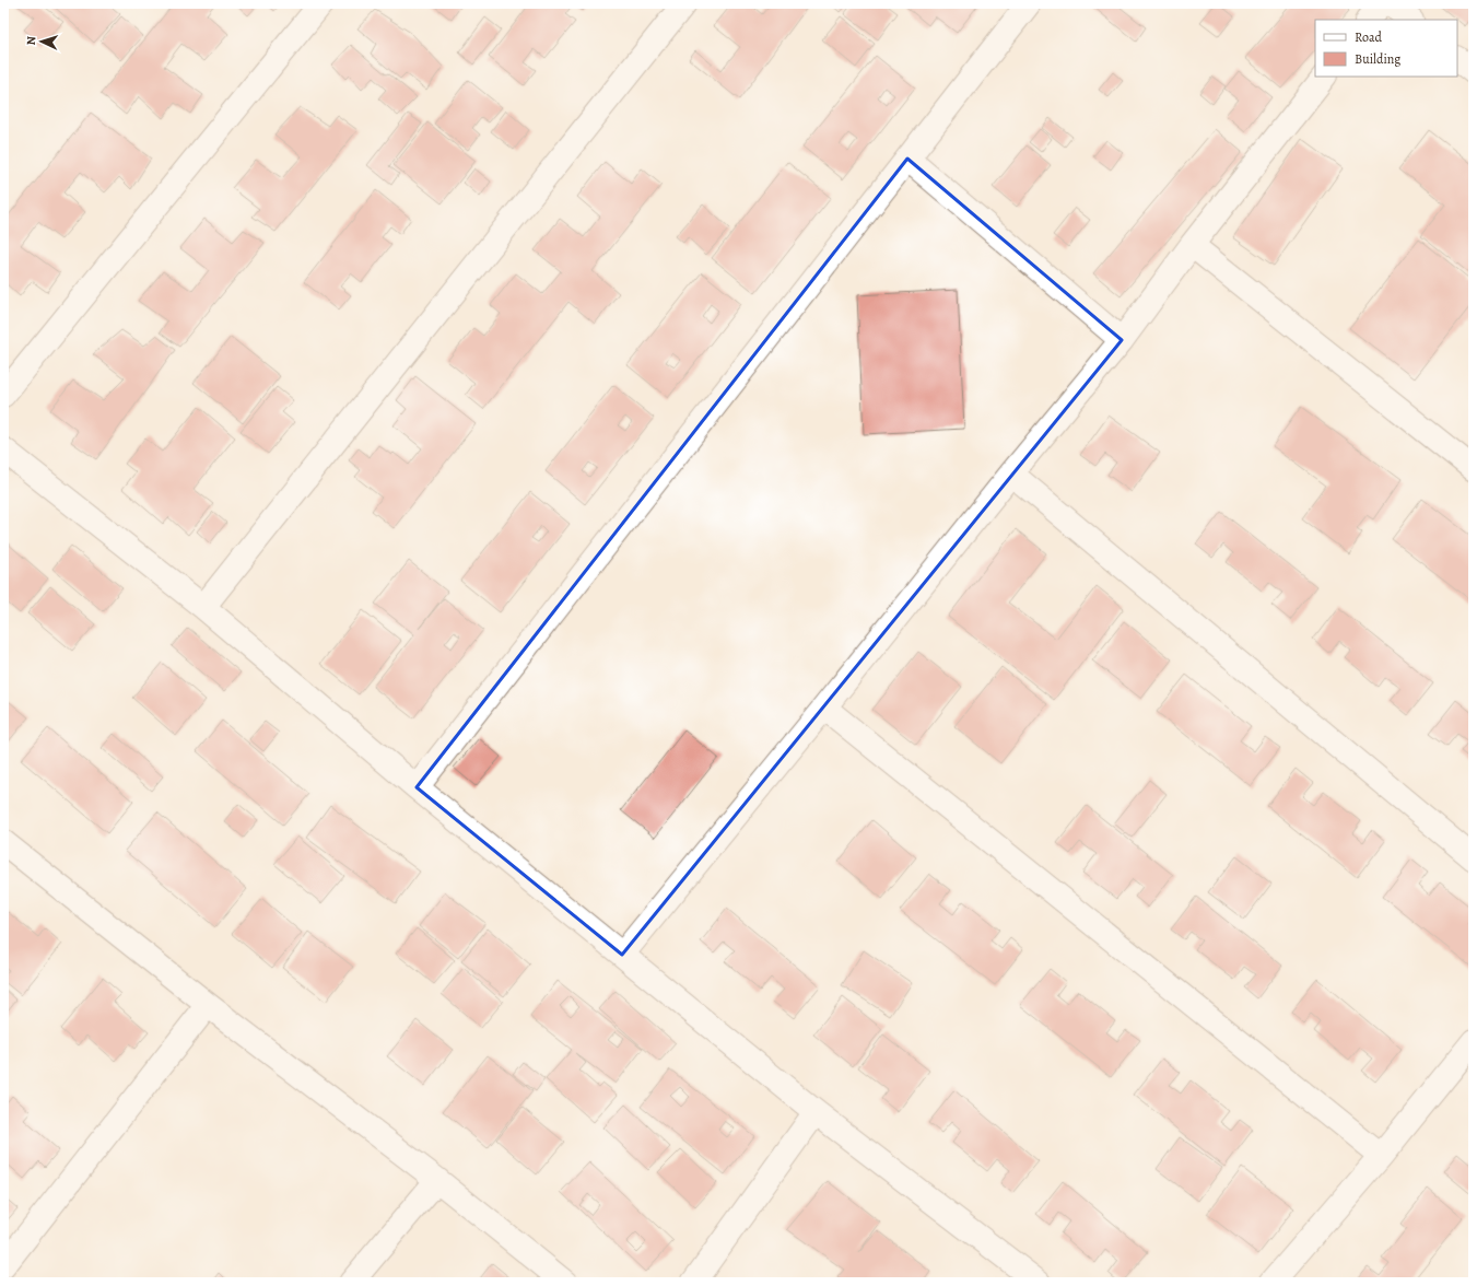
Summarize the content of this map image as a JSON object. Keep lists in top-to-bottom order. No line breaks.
{"legend":["Road","Building"],"north":"left"}
